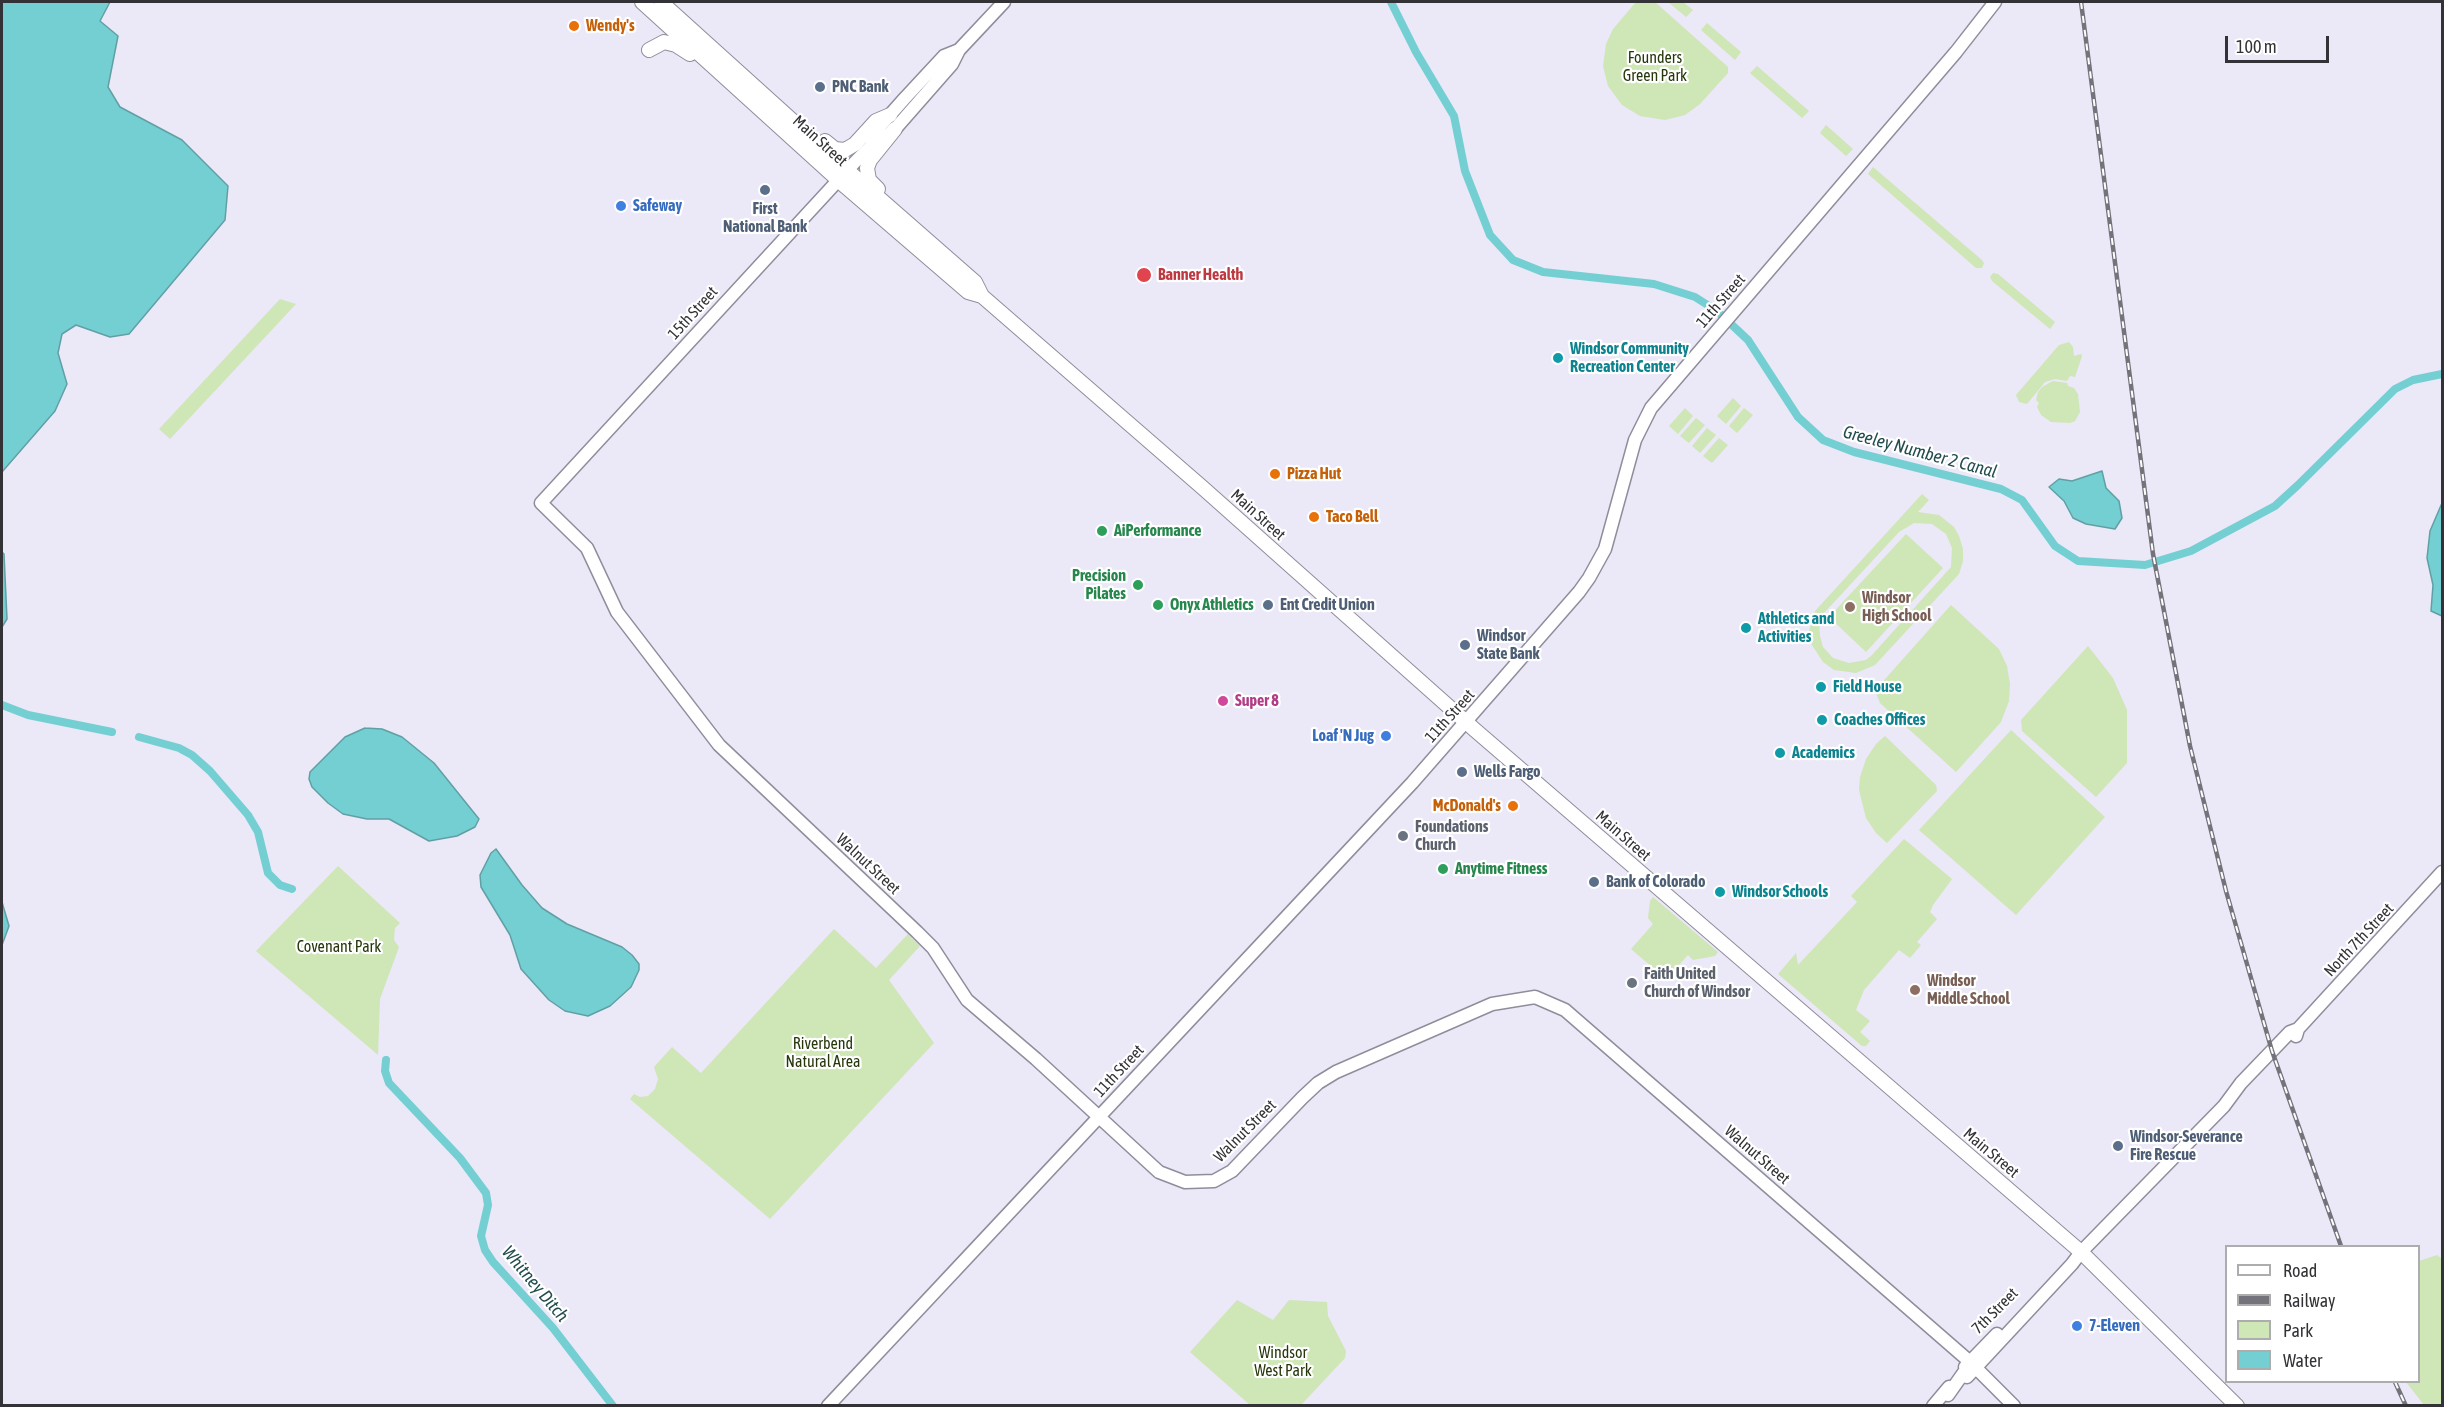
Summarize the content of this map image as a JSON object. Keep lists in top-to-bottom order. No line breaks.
{"streets":{"main road":["Main Street"],"street":["11th Street","15th Street","Walnut Street","North 7th Street","7th Street"]},"crossings":[["Main Street","11th Street"],["Main Street","15th Street"],["Main Street","7th Street"],["11th Street","Walnut Street"],["15th Street","Walnut Street"],["Walnut Street","7th Street"],["North 7th Street","7th Street"]],"water":["Greeley Number 2 Canal","Whitney Ditch"],"parks":["Founders Green Park","Covenant Park","Riverbend Natural Area","Windsor West Park"],"places":["Wendy's","PNC Bank","First National Bank","Safeway","Banner Health","Windsor Community Recreation Center","Pizza Hut","Taco Bell","AiPerformance","Precision Pilates","Onyx Athletics","Ent Credit Union","Windsor High School","Athletics and Activities","Windsor State Bank","Field House","Super 8","Coaches Offices","Loaf 'N Jug","Academics","Wells Fargo","McDonald's","Foundations Church","Anytime Fitness","Bank of Colorado","Windsor Schools","Faith United Church of Windsor","Windsor Middle School","Windsor-Severance Fire Rescue","7-Eleven"],"legend":["Road","Railway","Park","Water"],"scale_bar":"100 m"}
